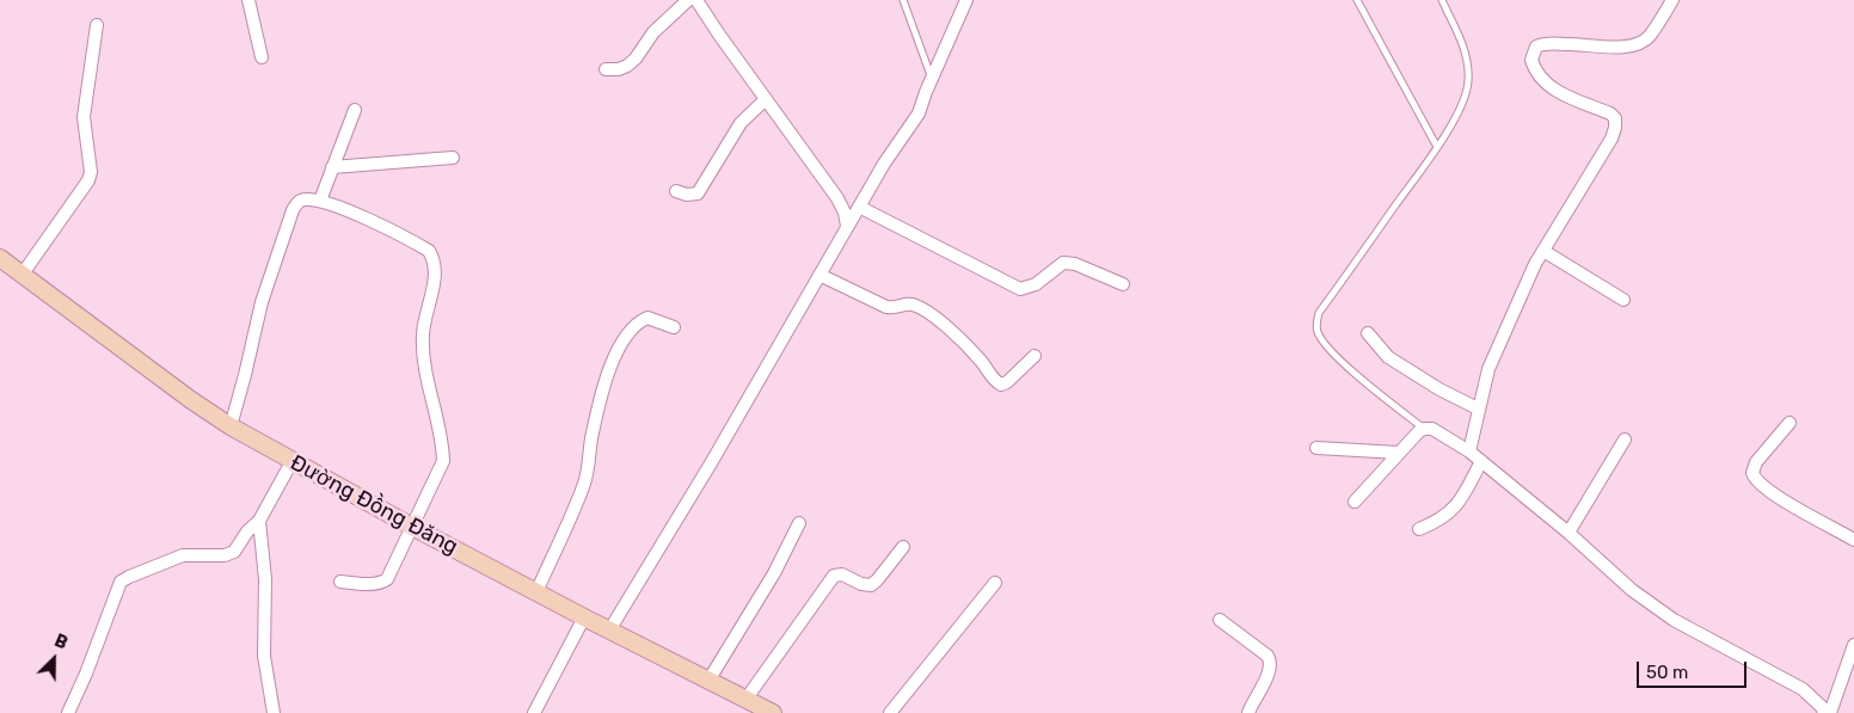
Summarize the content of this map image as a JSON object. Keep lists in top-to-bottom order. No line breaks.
{"streets":{"main road":["Đường Đồng Đăng"]},"scale_bar":"50 m","north":"top right"}
